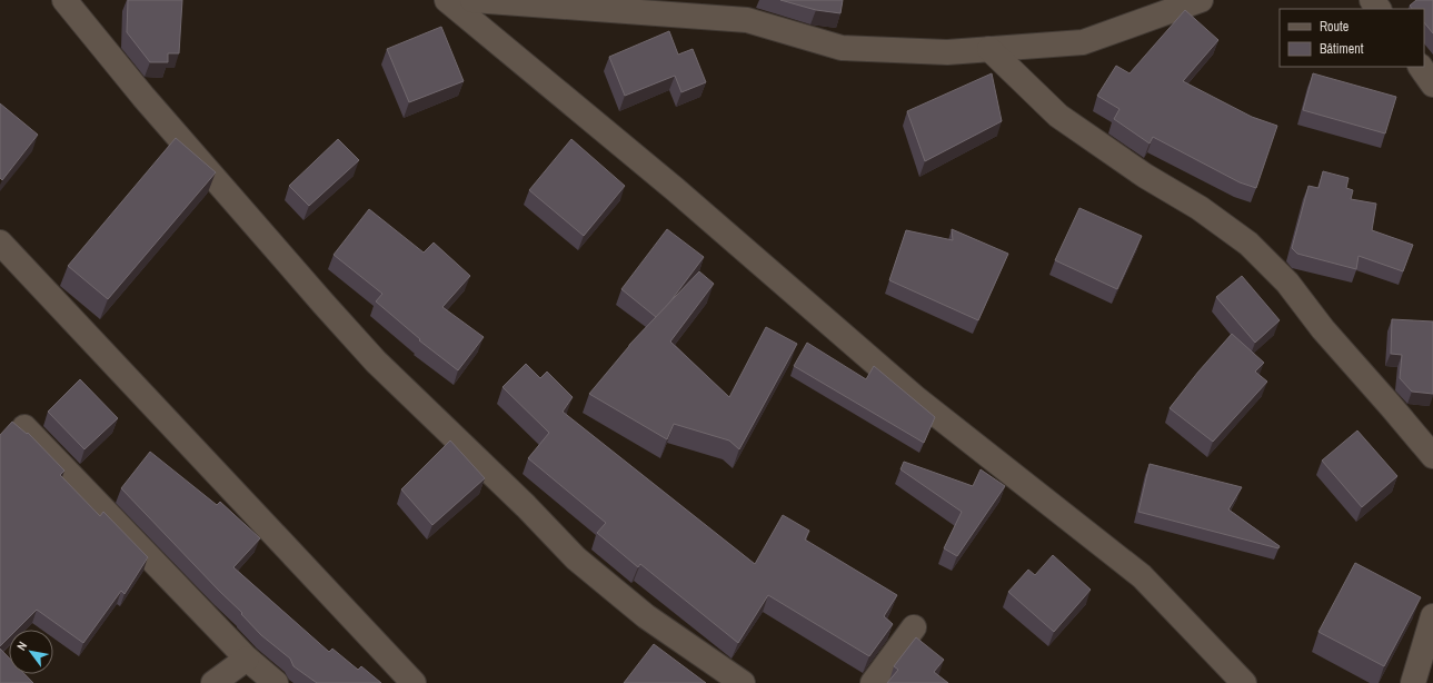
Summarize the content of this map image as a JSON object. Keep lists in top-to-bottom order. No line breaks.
{"legend":["Route","Bâtiment"],"north":"top left"}
